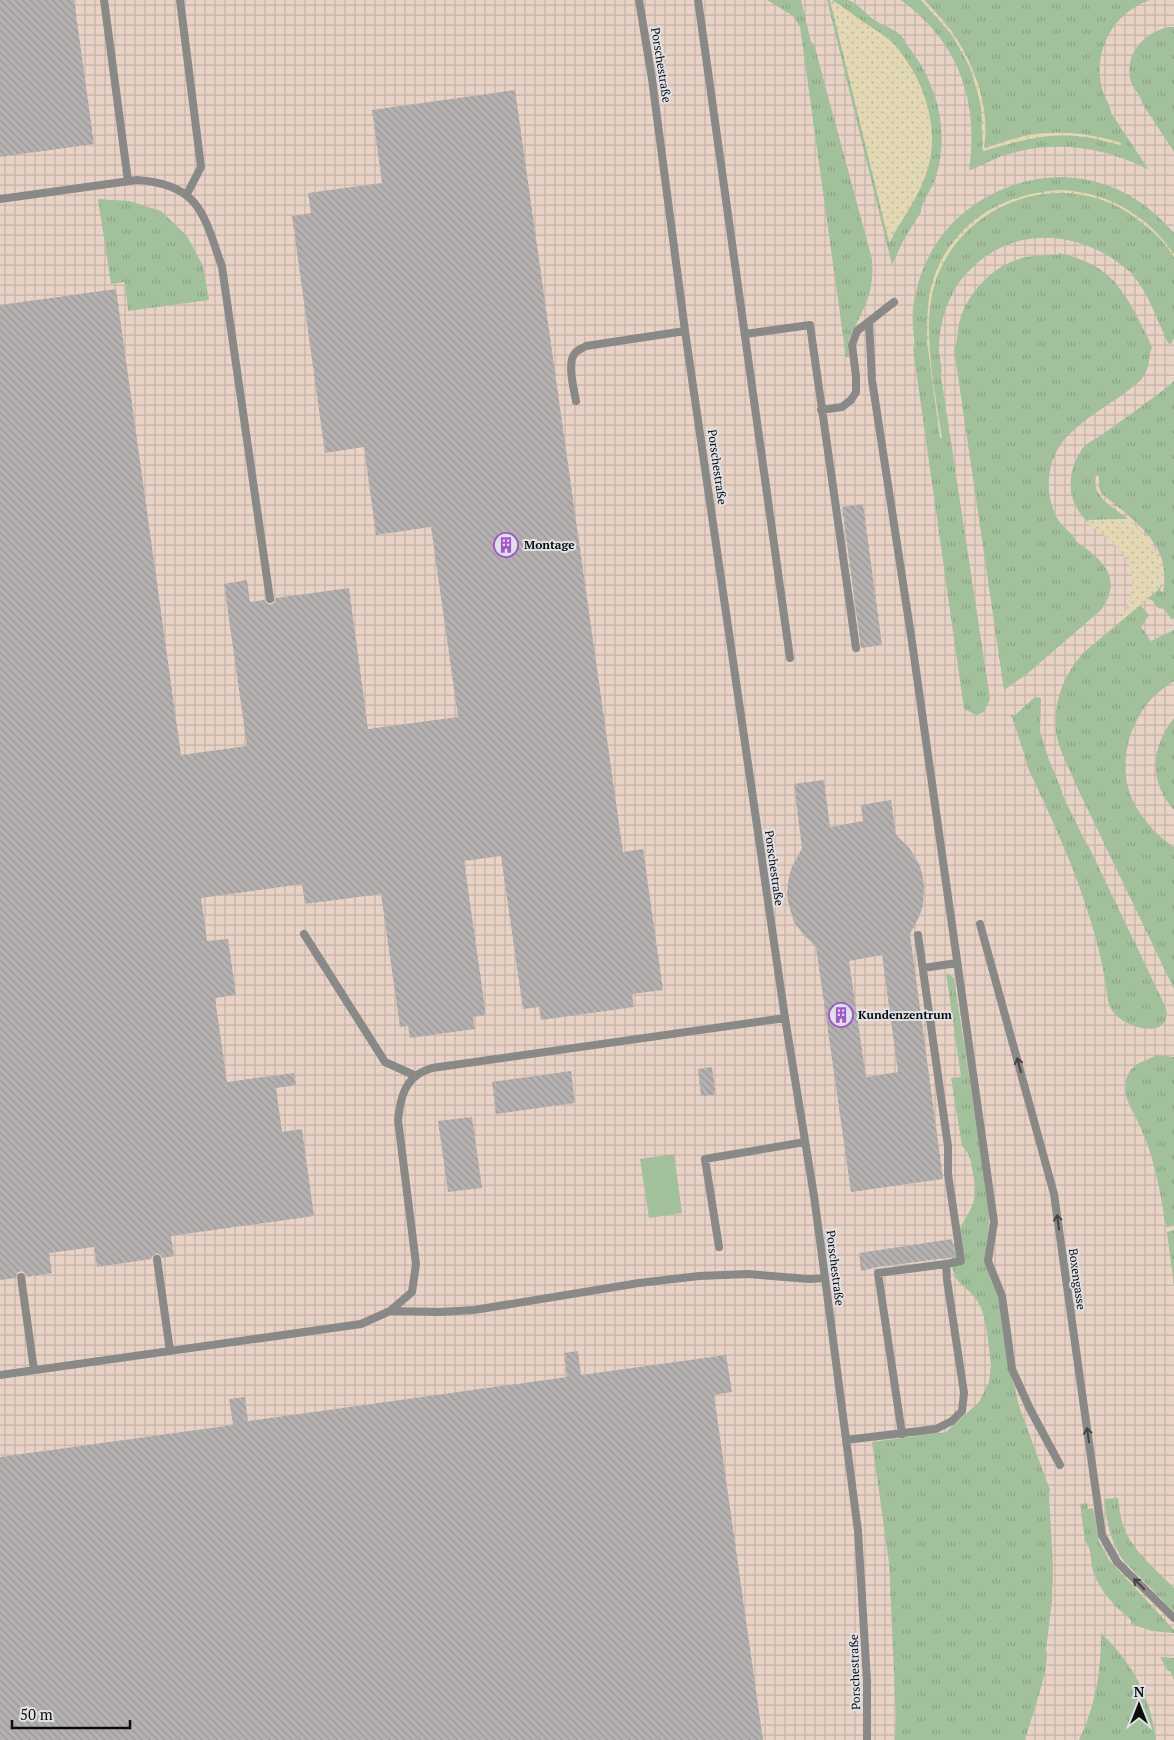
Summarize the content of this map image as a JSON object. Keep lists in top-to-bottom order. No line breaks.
{"streets":{"lane":["Porschestraße","Boxengasse"]},"places":{"building":["Montage","Kundenzentrum"]},"scale_bar":"50 m","north":"top"}
